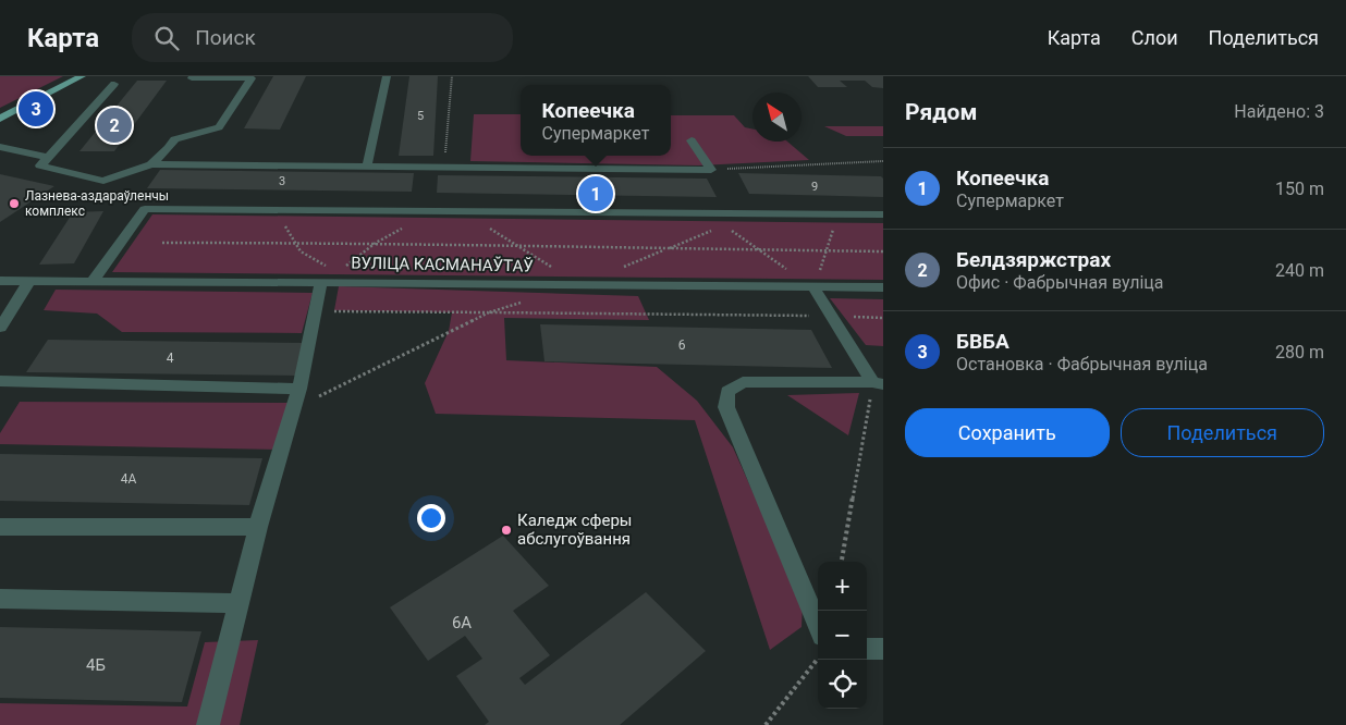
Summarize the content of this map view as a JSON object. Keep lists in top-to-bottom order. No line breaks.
{"streets":{"street":["ВУЛІЦА КАСМАНАЎТАЎ"]},"places":["Лазнева-аздараўленчы комплекс","Каледж сферы абслугоўвання"],"house_numbers":["5","3","9","6","4","4А","6А","4Б"],"north":"top left","page":{"header":"Карта","search":"Поиск","nav":["Карта","Слои","Поделиться"],"heading":["Рядом","Найдено: 3"],"popup":["Копеечка","Супермаркет"],"pins":["3","2","1"],"list":[{"mark":"1","name":"Копеечка","note":"Супермаркет","value":"150 m"},{"mark":"2","name":"Белдзяржстрах","note":"Офис · Фабрычная вуліца","value":"240 m"},{"mark":"3","name":"БВБА","note":"Остановка · Фабрычная вуліца","value":"280 m"}],"buttons":["Сохранить","Поделиться"],"map_buttons":["+","−"]}}
